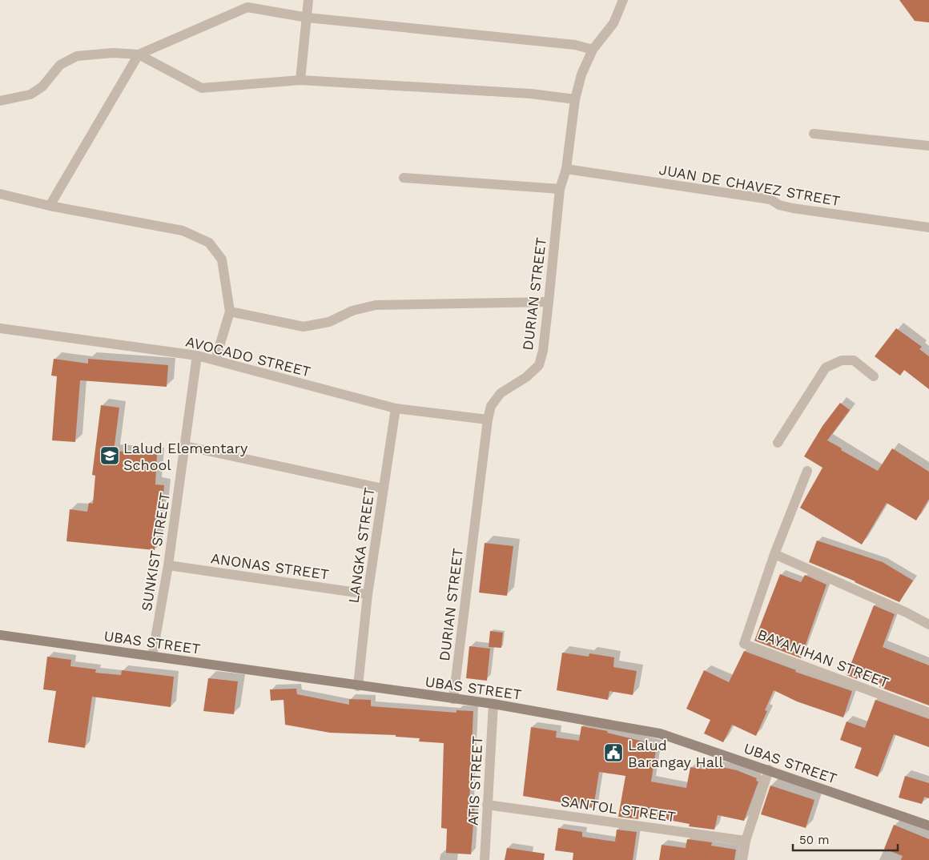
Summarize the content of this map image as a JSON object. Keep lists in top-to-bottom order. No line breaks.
{"streets":{"street":["JUAN DE CHAVEZ STREET","DURIAN STREET","AVOCADO STREET","LANGKA STREET","SUNKIST STREET","ANONAS STREET","UBAS STREET","BAYANIHAN STREET","ATIS STREET","SANTOL STREET"]},"crossings":[["JUAN DE CHAVEZ STREET","DURIAN STREET"],["DURIAN STREET","AVOCADO STREET"],["DURIAN STREET","UBAS STREET"],["AVOCADO STREET","LANGKA STREET"],["AVOCADO STREET","SUNKIST STREET"],["LANGKA STREET","ANONAS STREET"],["LANGKA STREET","UBAS STREET"],["SUNKIST STREET","ANONAS STREET"],["SUNKIST STREET","UBAS STREET"],["UBAS STREET","ATIS STREET"],["ATIS STREET","SANTOL STREET"]],"places":{"school or university":["Lalud Elementary School"],"public building":["Lalud Barangay Hall"]},"scale_bar":"50 m"}
